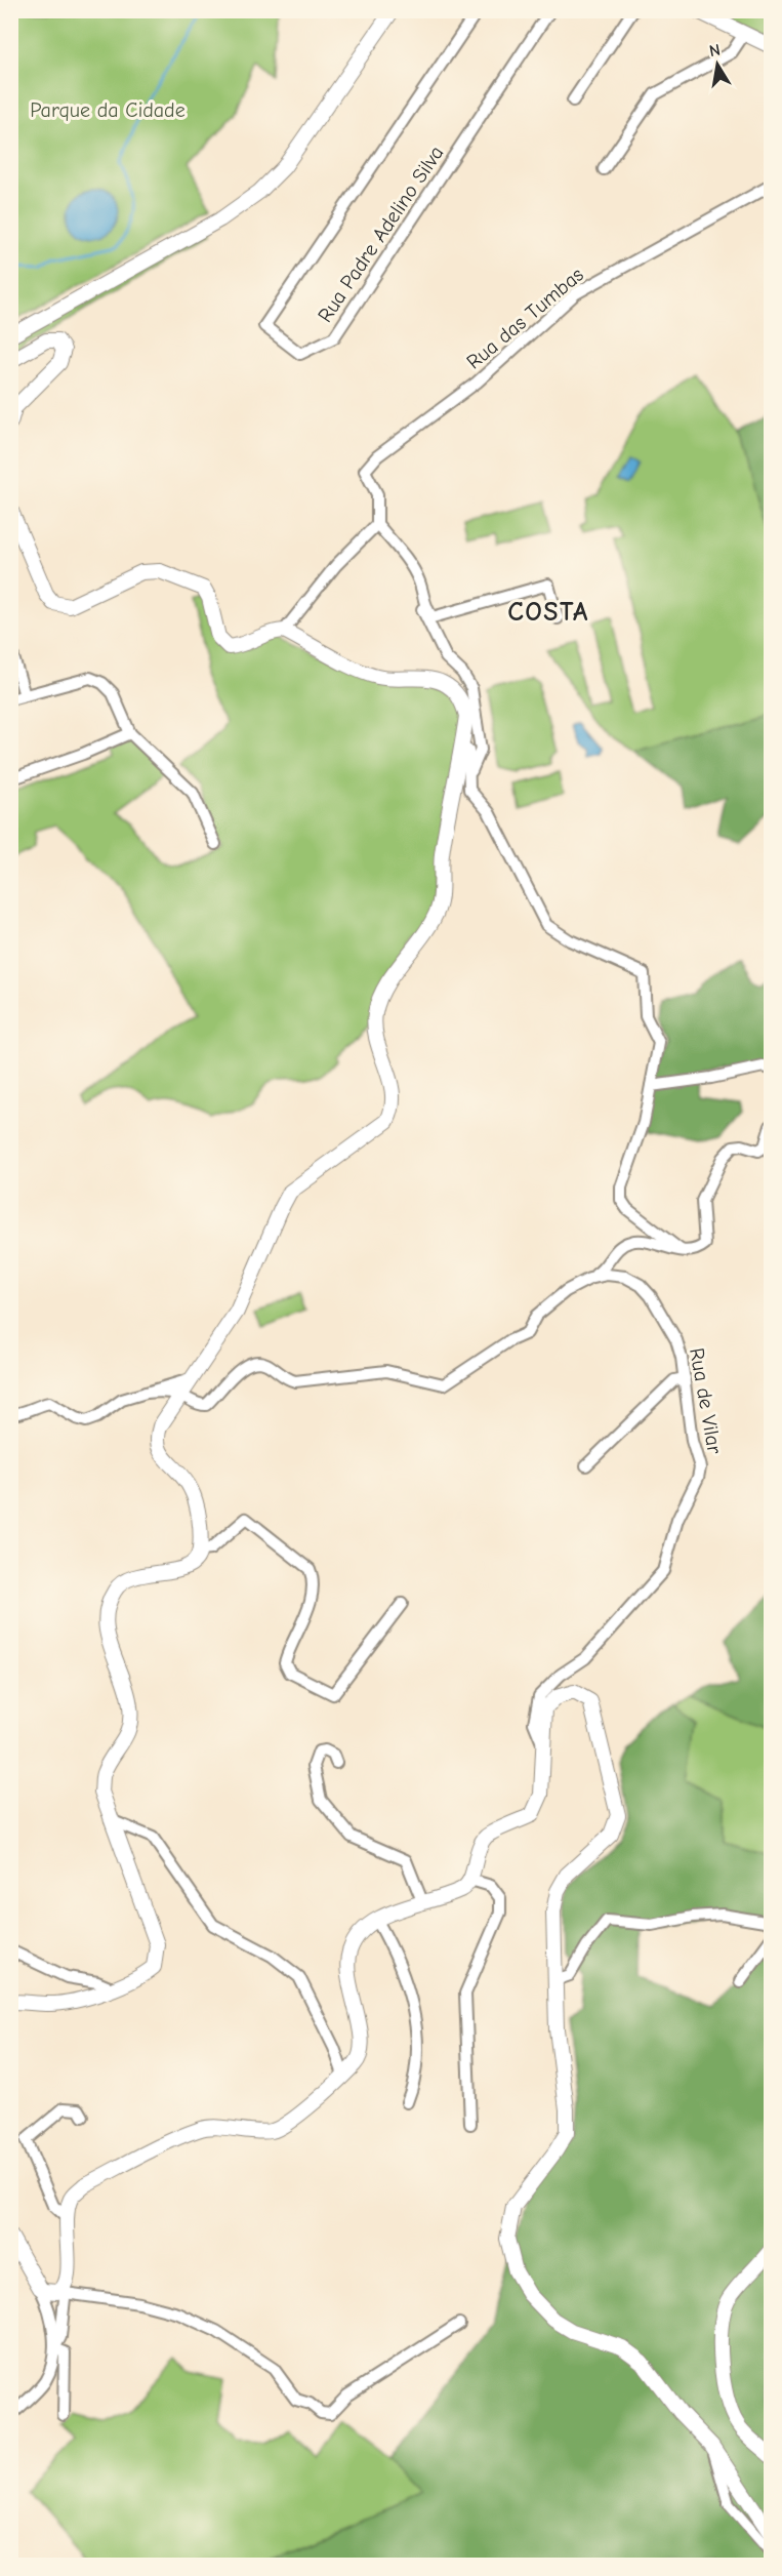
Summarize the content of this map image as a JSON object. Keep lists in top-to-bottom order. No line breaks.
{"streets":{"street":["Rua Padre Adelino Silva","Rua das Tumbas","Rua de Vilar"]},"districts":["COSTA"],"parks":["Parque da Cidade"],"north":"top"}
